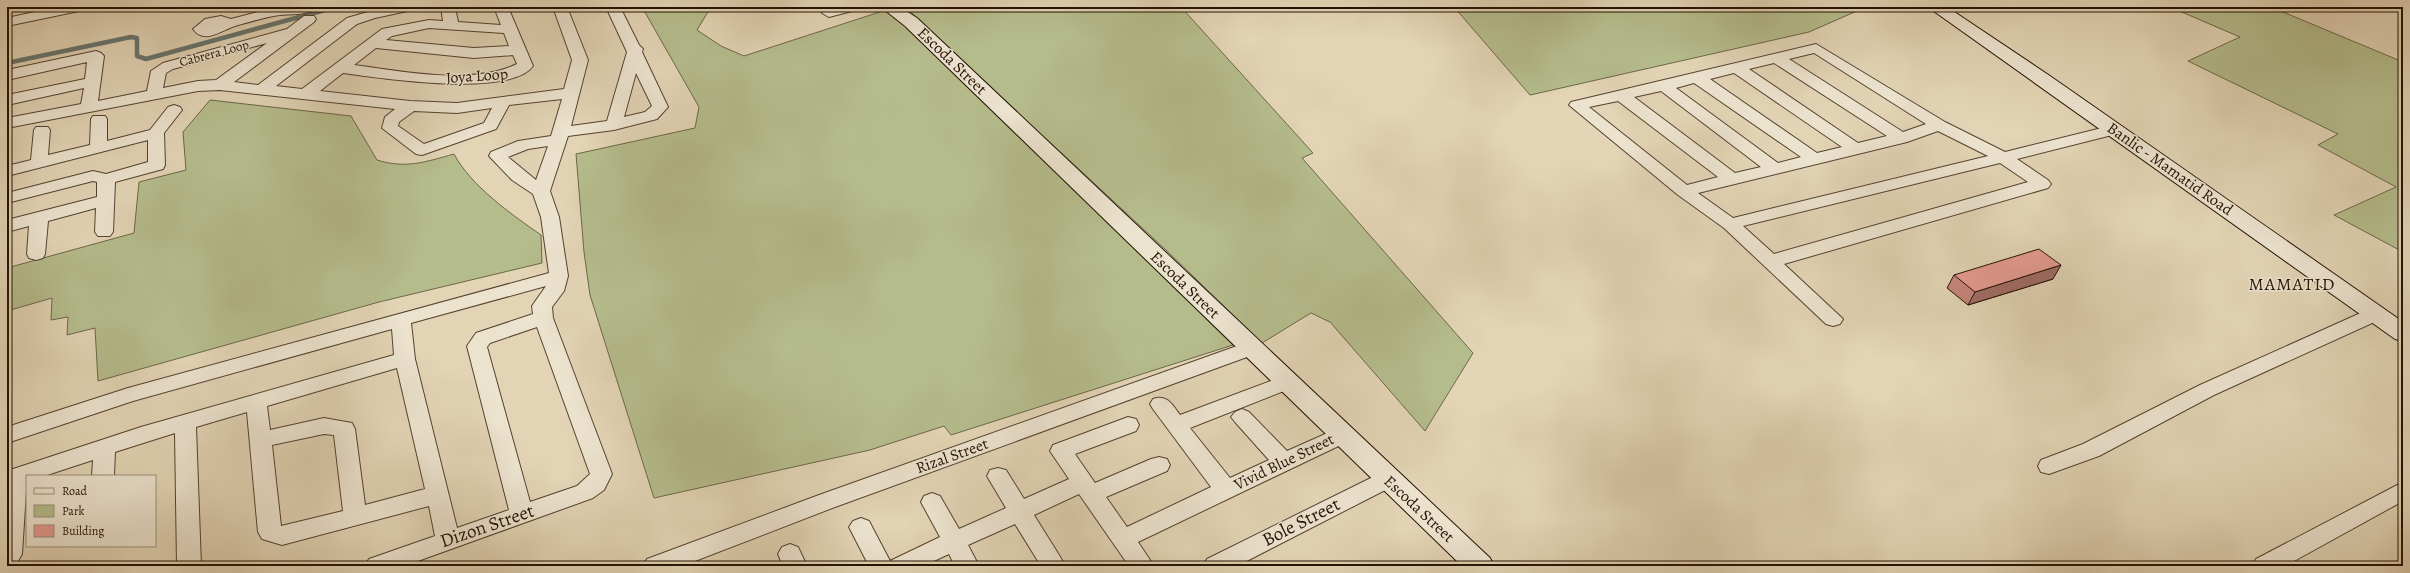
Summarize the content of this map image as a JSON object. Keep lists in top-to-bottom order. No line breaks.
{"streets":{"street":["Cabrera Loop","Escoda Street","Joya Loop","Banlic - Mamatid Road","Rizal Street","Vivid Blue Street","Bole Street","Dizon Street"]},"crossings":[["Escoda Street","Rizal Street"],["Escoda Street","Vivid Blue Street"],["Escoda Street","Bole Street"]],"districts":["MAMATID"],"legend":["Road","Park","Building"]}
